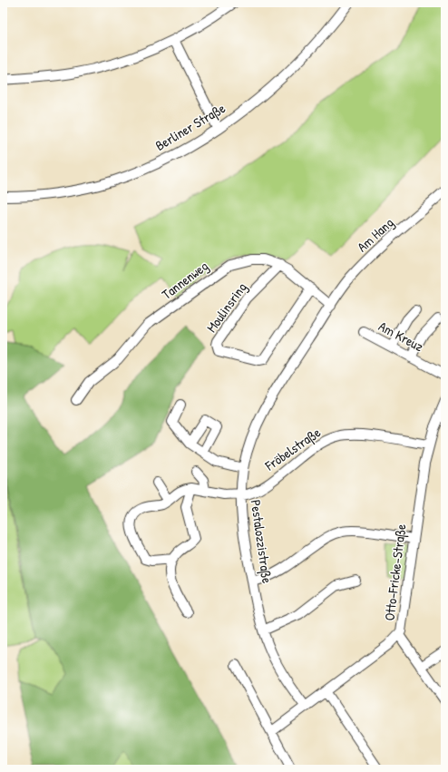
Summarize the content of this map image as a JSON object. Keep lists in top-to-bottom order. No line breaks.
{"streets":{"street":["Berliner Straße","Am Hang","Tannenweg","Moulinsring","Am Kreuz","Fröbelstraße","Pestalozzistraße","Otto-Fricke-Straße"]},"crossings":[["Am Hang","Tannenweg"],["Am Hang","Pestalozzistraße"],["Tannenweg","Moulinsring"],["Tannenweg","Pestalozzistraße"],["Fröbelstraße","Pestalozzistraße"],["Fröbelstraße","Otto-Fricke-Straße"],["Pestalozzistraße","Otto-Fricke-Straße"]]}
